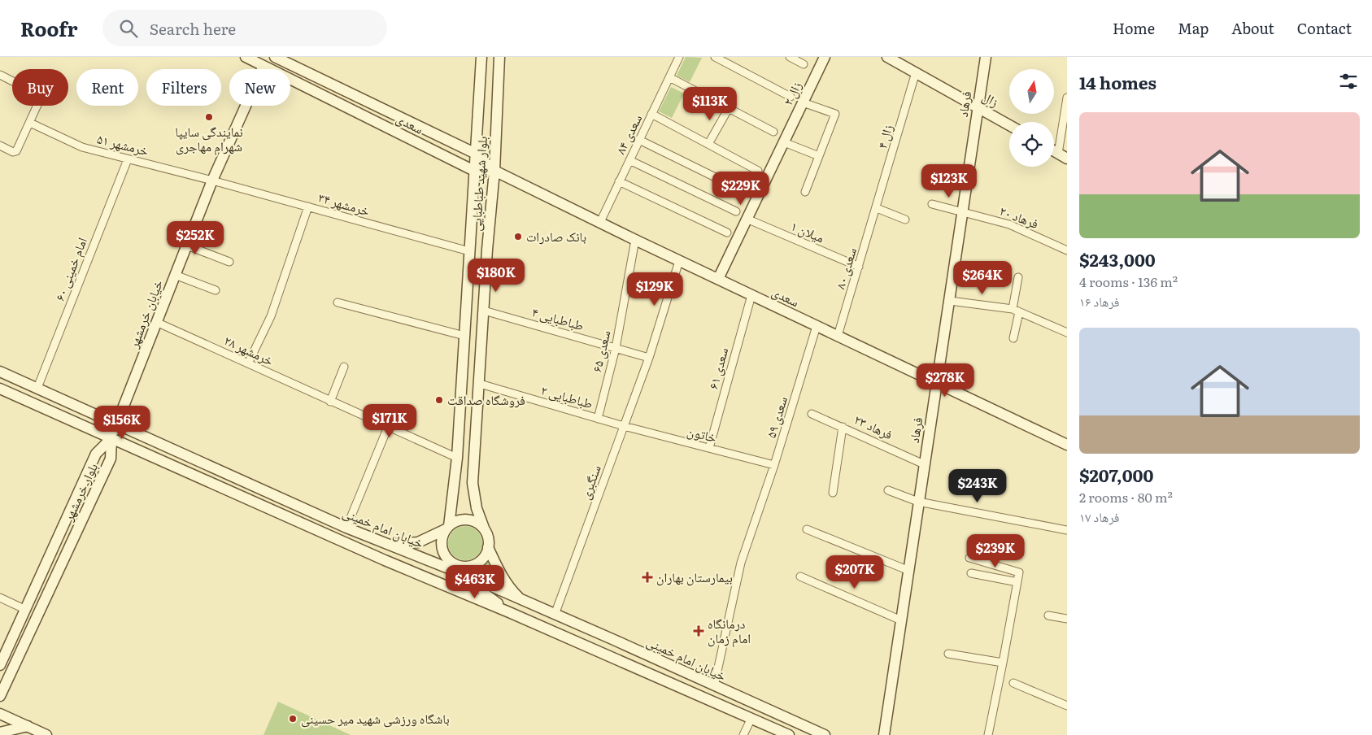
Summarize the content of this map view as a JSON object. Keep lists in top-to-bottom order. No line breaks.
{"streets":{"main road":["زال ۲","زال","فرهاد","سعدی","بلوار شهید طباطبایی","خیابان خرمشهر","بلوار خرمشهر","خیابان امام خمینی"],"street":["سعدی ۸۴","زال ۴","خرمشهر ۵۱","خرمشهر ۳۴","فرهاد ۲۰","میلان ۱","سعدی ۸۰","امام خمینی ۶۰","طباطبایی ۴","خرمشهر ۲۸","سعدی ۶۵","سعدی ۶۱","طباطبایی ۲","سعدی ۵۹","فرهاد ۲۳","خاتون","سنگبری"]},"crossings":[["زال ۲","سعدی"],["زال ۲","میلان ۱"],["زال","فرهاد"],["زال","زال ۴"],["فرهاد","سعدی"],["فرهاد","فرهاد ۲۰"],["فرهاد","فرهاد ۲۳"],["سعدی","سعدی ۸۴"],["سعدی","بلوار شهید طباطبایی"],["سعدی","سعدی ۸۰"],["سعدی","خیابان خرمشهر"],["سعدی","سعدی ۶۵"],["سعدی","سعدی ۶۱"],["سعدی","سعدی ۵۹"],["سعدی","سنگبری"],["زال ۴","سعدی ۸۰"],["خرمشهر ۵۱","خرمشهر ۳۴"],["خرمشهر ۵۱","امام خمینی ۶۰"],["خرمشهر ۵۱","خیابان خرمشهر"],["بلوار شهید طباطبایی","خرمشهر ۳۴"],["بلوار شهید طباطبایی","طباطبایی ۴"],["بلوار شهید طباطبایی","خرمشهر ۲۸"],["بلوار شهید طباطبایی","طباطبایی ۲"],["بلوار شهید طباطبایی","خیابان امام خمینی"],["خرمشهر ۳۴","خیابان خرمشهر"],["میلان ۱","سعدی ۸۰"],["امام خمینی ۶۰","خیابان امام خمینی"],["خیابان خرمشهر","خرمشهر ۲۸"],["خیابان خرمشهر","بلوار خرمشهر"],["خیابان خرمشهر","خیابان امام خمینی"],["طباطبایی ۴","سعدی ۶۵"],["طباطبایی ۴","سنگبری"],["سعدی ۶۵","طباطبایی ۲"],["سعدی ۶۱","خاتون"],["طباطبایی ۲","خاتون"],["طباطبایی ۲","سنگبری"],["سعدی ۵۹","خاتون"],["سعدی ۵۹","خیابان امام خمینی"],["خاتون","سنگبری"],["سنگبری","خیابان امام خمینی"],["بلوار خرمشهر","خیابان امام خمینی"]],"places":{"other":["نمایندگی سایپا شهرام مهاجری","بانک صادرات","فروشگاه صداقت","باشگاه ورزشی شهید میر حسینی"],"health":["بیمارستان بهاران","درمانگاه امام زمان"]},"north":"top","page":{"header":"Roofr","search":"Search here","nav":["Home","Map","About","Contact"],"heading":"14 homes","chip":["Buy","Rent","Filters","New"],"price":["$113K","$123K","$229K","$252K","$180K","$264K","$129K","$278K","$171K","$156K","$243K","$239K","$207K","$463K"],"list":[{"name":"$243,000","note":"4 rooms · 136 m² · فرهاد ۱۶"},{"name":"$207,000","note":"2 rooms · 80 m² · فرهاد ۱۷"}]}}
